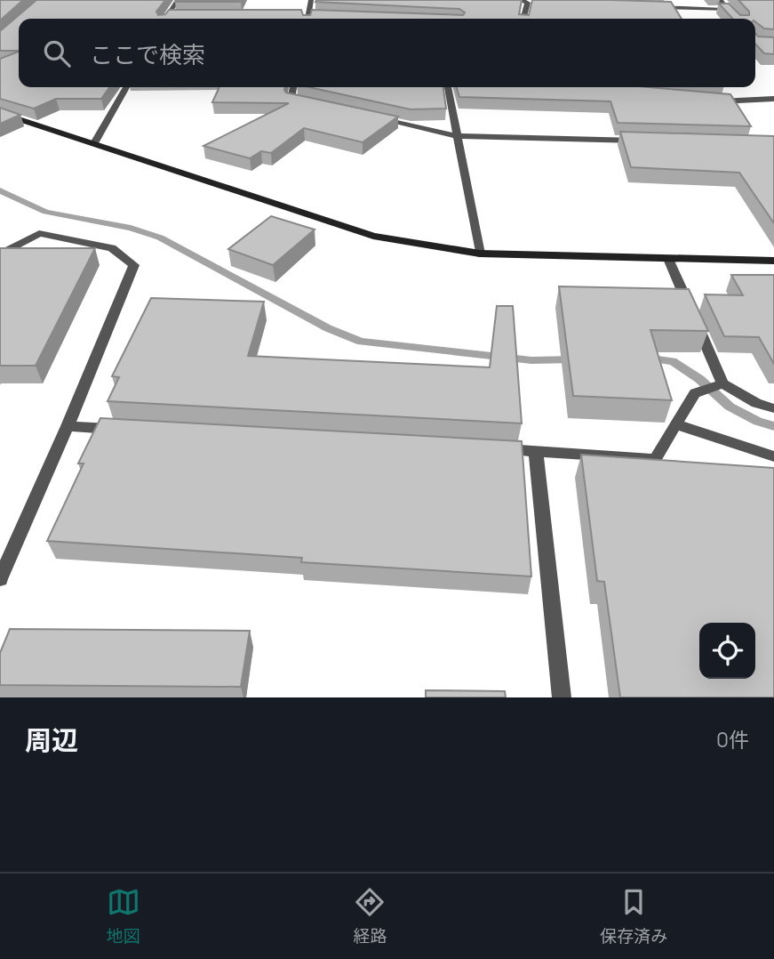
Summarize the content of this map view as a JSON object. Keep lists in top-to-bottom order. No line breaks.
{"page":{"search":"ここで検索","heading":["周辺","0件"],"nav":["地図","経路","保存済み"]}}
